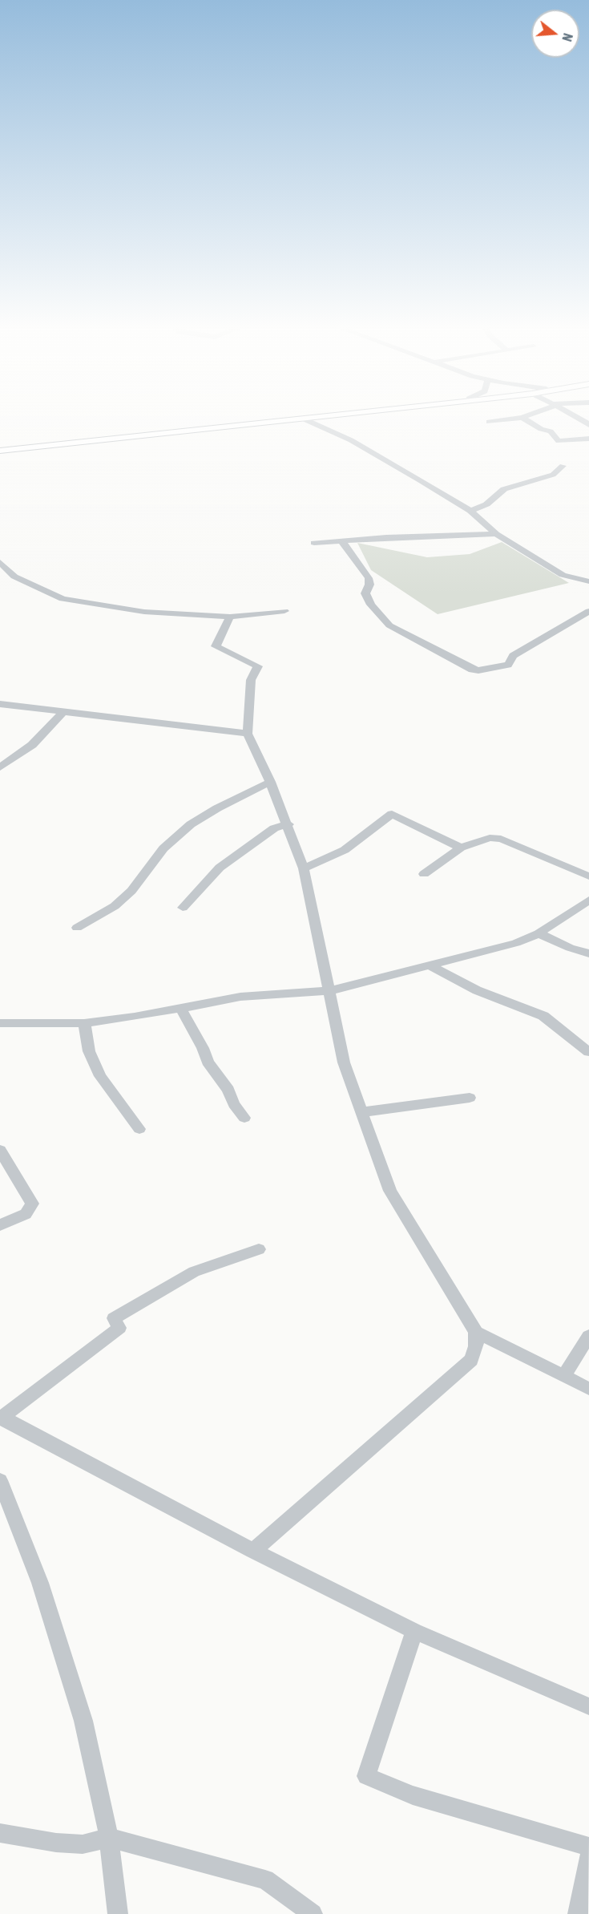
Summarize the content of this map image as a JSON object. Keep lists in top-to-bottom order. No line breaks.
{"north":"right"}
